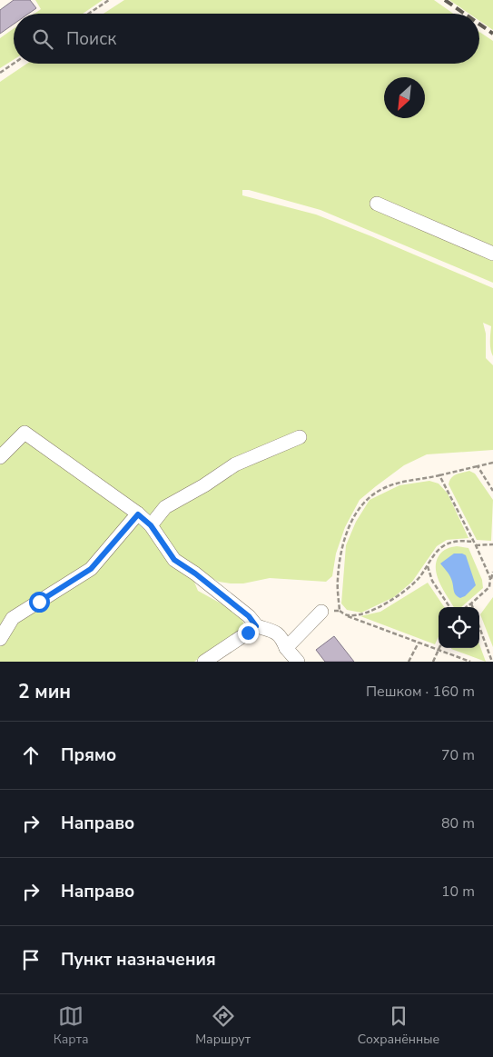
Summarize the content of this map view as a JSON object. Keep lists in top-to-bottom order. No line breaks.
{"north":"bottom left","page":{"search":"Поиск","heading":["2 мин","Пешком · 160 m"],"list":[["Прямо","70 m"],["Направо","80 m"],["Направо","10 m"],"Пункт назначения"],"nav":["Карта","Маршрут","Сохранённые"]}}
